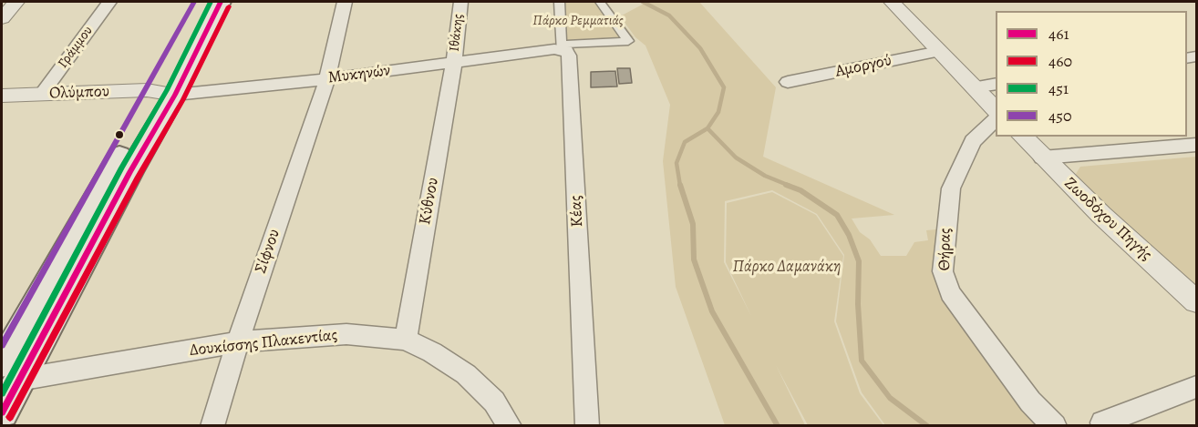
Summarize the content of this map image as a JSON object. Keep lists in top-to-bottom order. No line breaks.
{"streets":{"street":["Ιθάκης","Γράμμου","Αμοργού","Μυκηνών","Ολύμπου","Κύθνου","Κέας","Ζωοδόχου Πηγής","Θήρας","Σίφνου","Δουκίσσης Πλακεντίας"]},"crossings":[["Ιθάκης","Μυκηνών"],["Ιθάκης","Κύθνου"],["Γράμμου","Ολύμπου"],["Μυκηνών","Ολύμπου"],["Μυκηνών","Κύθνου"],["Μυκηνών","Κέας"],["Μυκηνών","Σίφνου"],["Κύθνου","Δουκίσσης Πλακεντίας"],["Σίφνου","Δουκίσσης Πλακεντίας"]],"parks":["Πάρκο Ρεμματιάς","Πάρκο Δαμανάκη"],"lines":["transit line 461","transit line 451","transit line 450","transit line 460"],"legend":["461","460","451","450"]}
